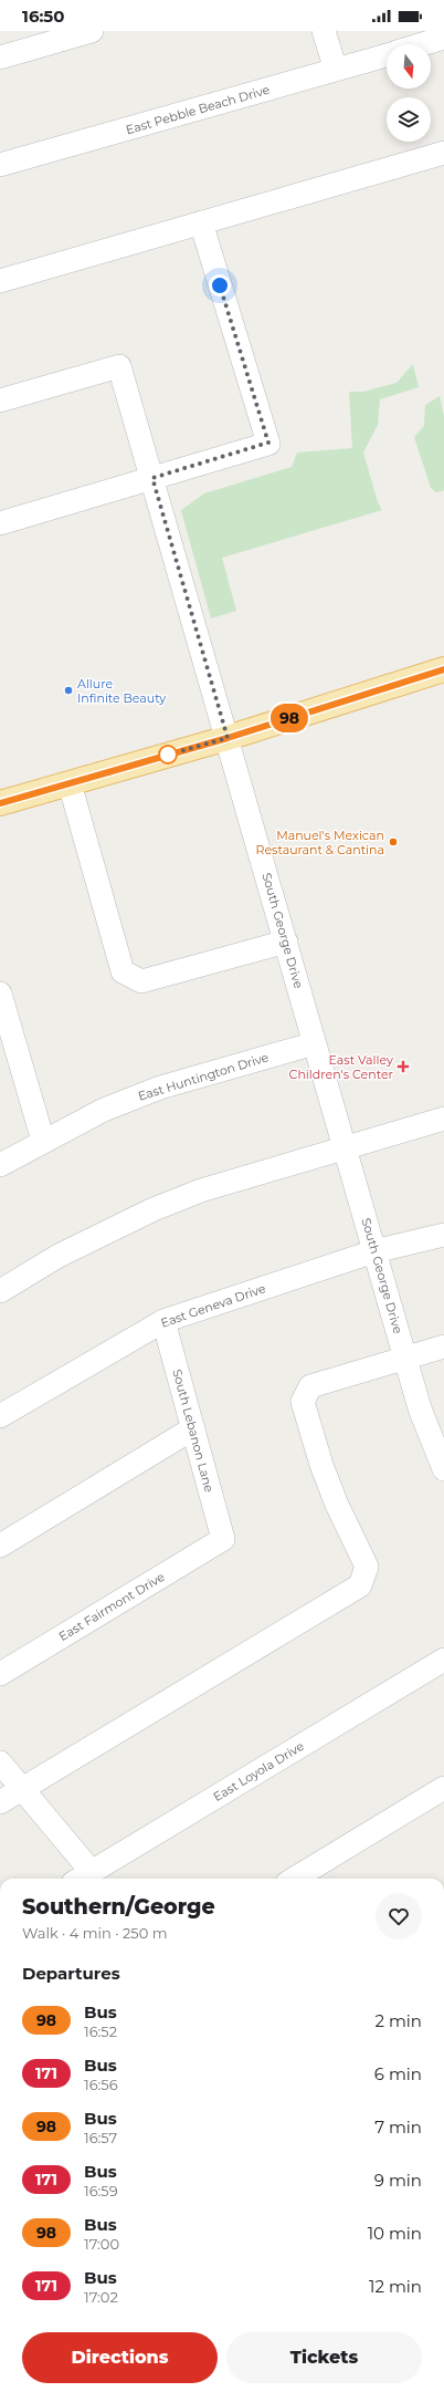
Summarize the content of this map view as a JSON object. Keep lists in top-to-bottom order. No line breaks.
{"streets":{"street":["East Pebble Beach Drive","South George Drive","East Huntington Drive","East Geneva Drive","South Lebanon Lane","East Fairmont Drive","East Loyola Drive"]},"crossings":[["South George Drive","East Huntington Drive"],["South George Drive","East Geneva Drive"],["East Geneva Drive","South Lebanon Lane"],["South Lebanon Lane","East Fairmont Drive"]],"places":{"other":["Allure Infinite Beauty","Manuel's Mexican Restaurant & Cantina"],"health":["East Valley Children's Center"]},"lines":["bus line 98"],"north":"bottom","page":{"status":"16:50","on_map":"98","heading":[["Southern/George","Walk · 4 min · 250 m"],"Departures"],"list":[{"mark":"98","name":"Bus","note":"16:52","value":"2 min"},{"mark":"171","name":"Bus","note":"16:56","value":"6 min"},{"mark":"98","name":"Bus","note":"16:57","value":"7 min"},{"mark":"171","name":"Bus","note":"16:59","value":"9 min"},{"mark":"98","name":"Bus","note":"17:00","value":"10 min"},{"mark":"171","name":"Bus","note":"17:02","value":"12 min"}],"buttons":["Directions","Tickets"]}}
